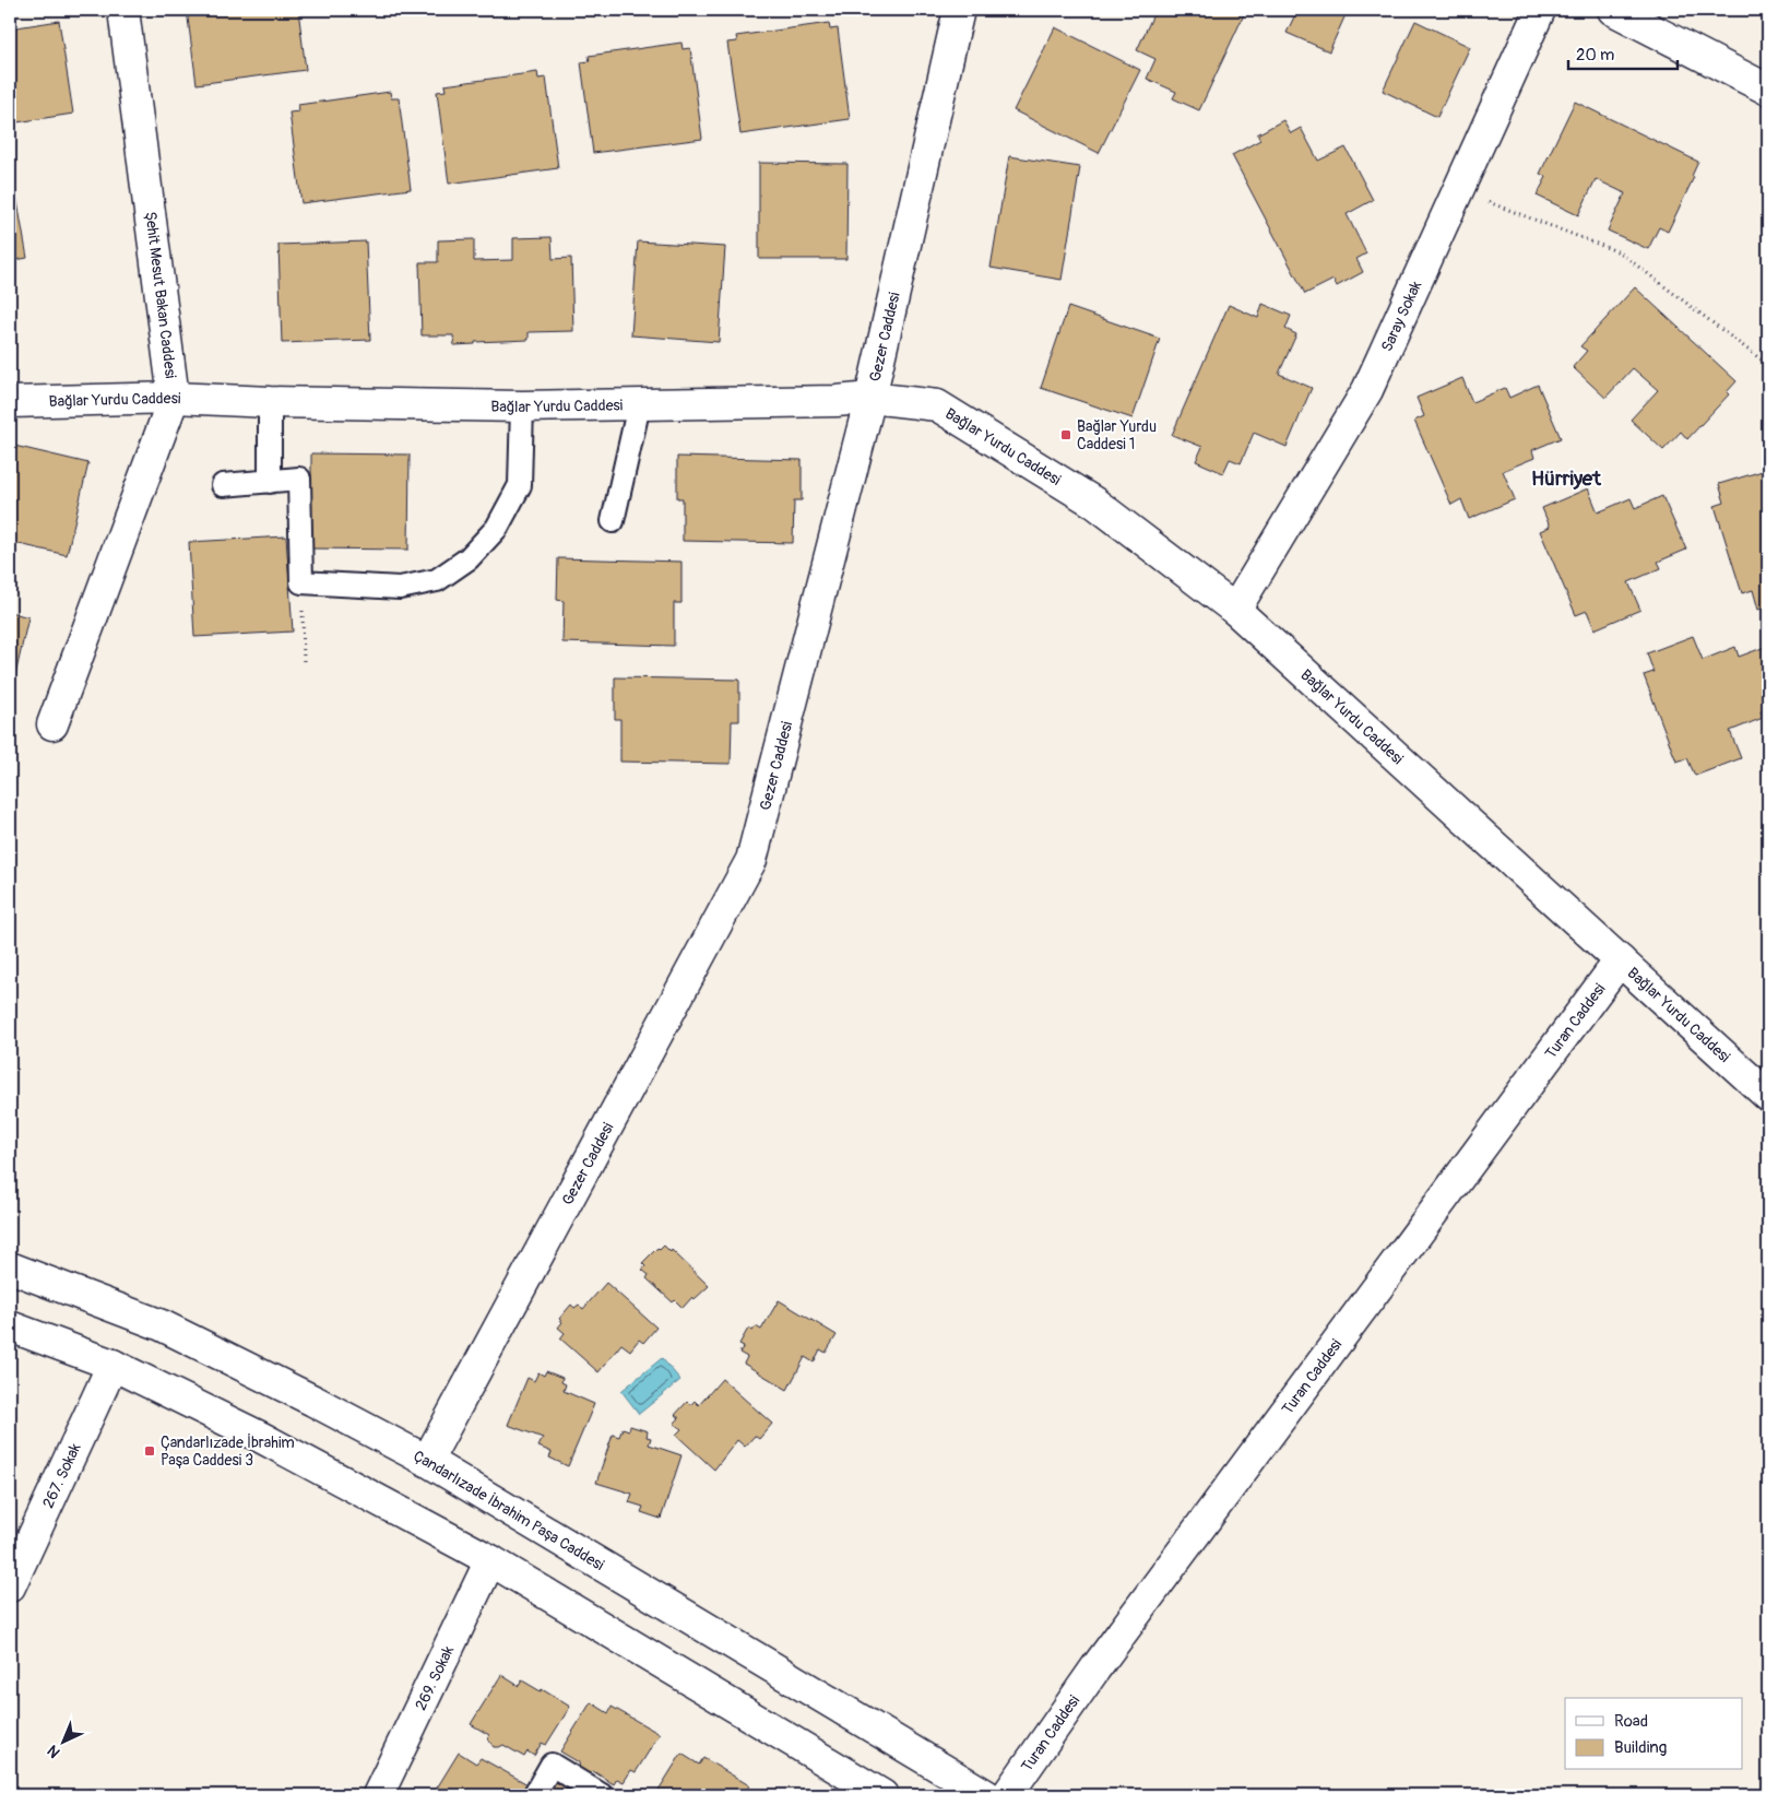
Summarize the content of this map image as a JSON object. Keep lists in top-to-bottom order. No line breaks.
{"streets":{"street":["Şehit Mesut Bakan Caddesi","Saray Sokak","Gezer Caddesi","Bağlar Yurdu Caddesi","Turan Caddesi","267. Sokak","Çandarlızade İbrahim Paşa Caddesi","269. Sokak"]},"crossings":[["Şehit Mesut Bakan Caddesi","Bağlar Yurdu Caddesi"],["Saray Sokak","Bağlar Yurdu Caddesi"],["Gezer Caddesi","Bağlar Yurdu Caddesi"],["Gezer Caddesi","Çandarlızade İbrahim Paşa Caddesi"],["Bağlar Yurdu Caddesi","Turan Caddesi"]],"districts":["Hürriyet"],"places":{"transit":["Bağlar Yurdu Caddesi 1","Çandarlızade İbrahim Paşa Caddesi 3"]},"legend":["Road","Building"],"scale_bar":"20 m","north":"bottom left"}
